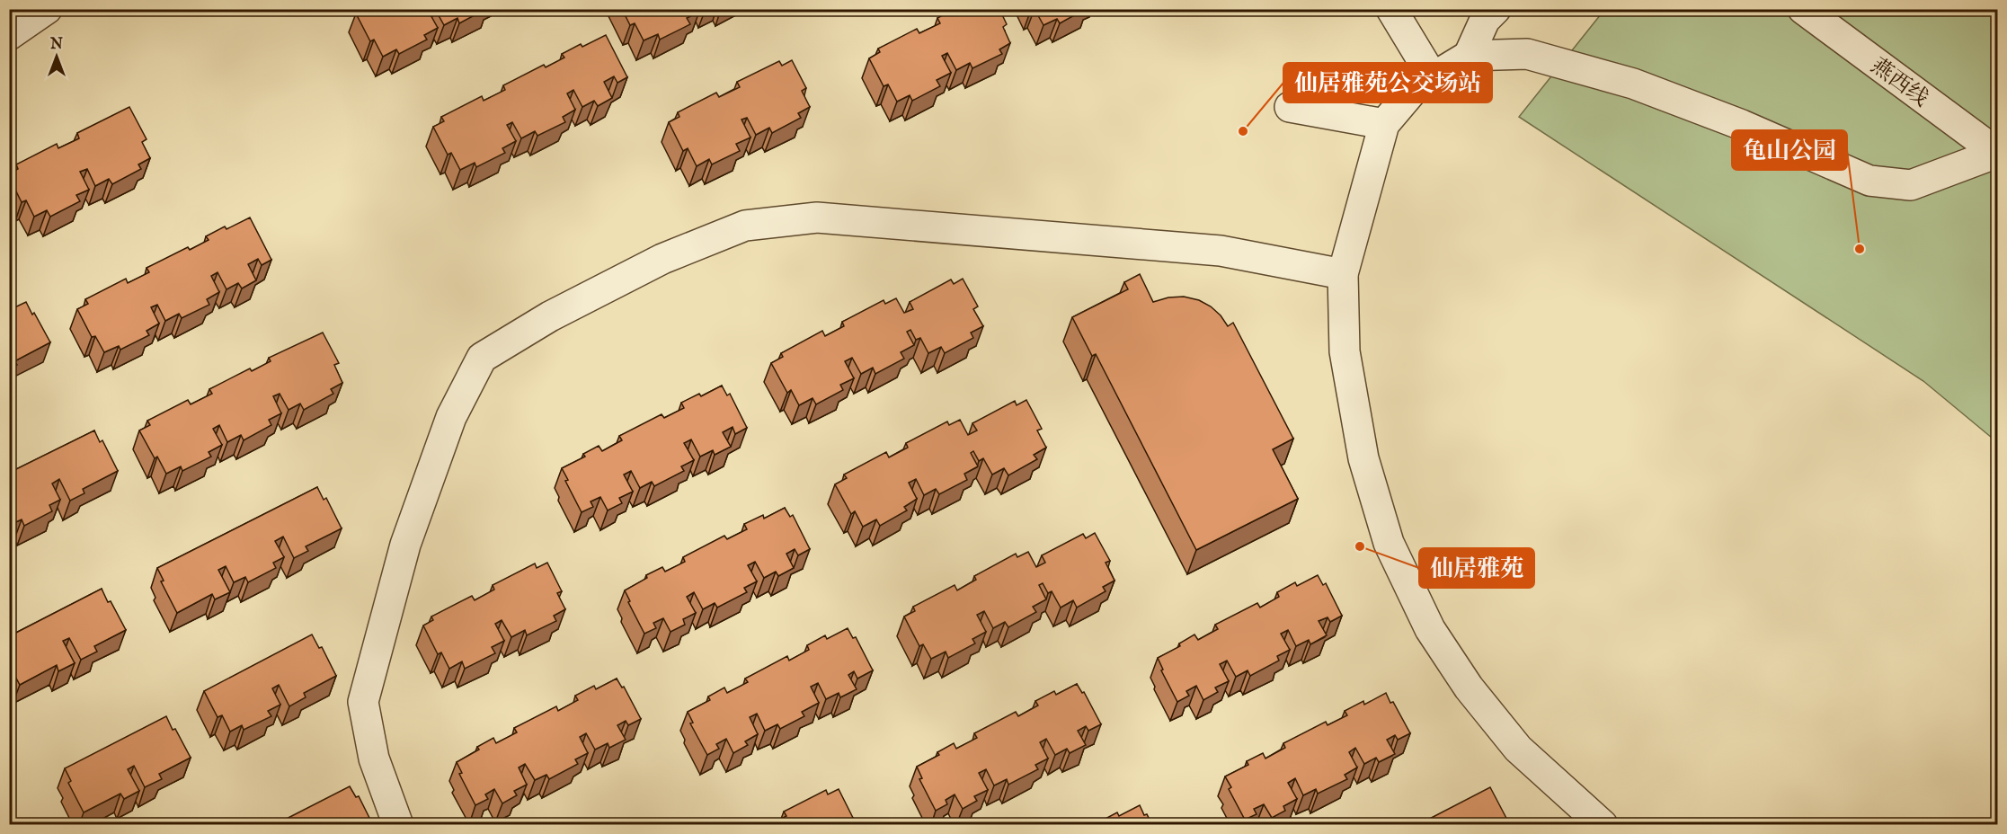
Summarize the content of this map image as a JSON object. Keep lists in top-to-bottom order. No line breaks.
{"streets":{"street":["燕西线"]},"places":["仙居雅苑公交场站","龟山公园","仙居雅苑"],"north":"top"}
